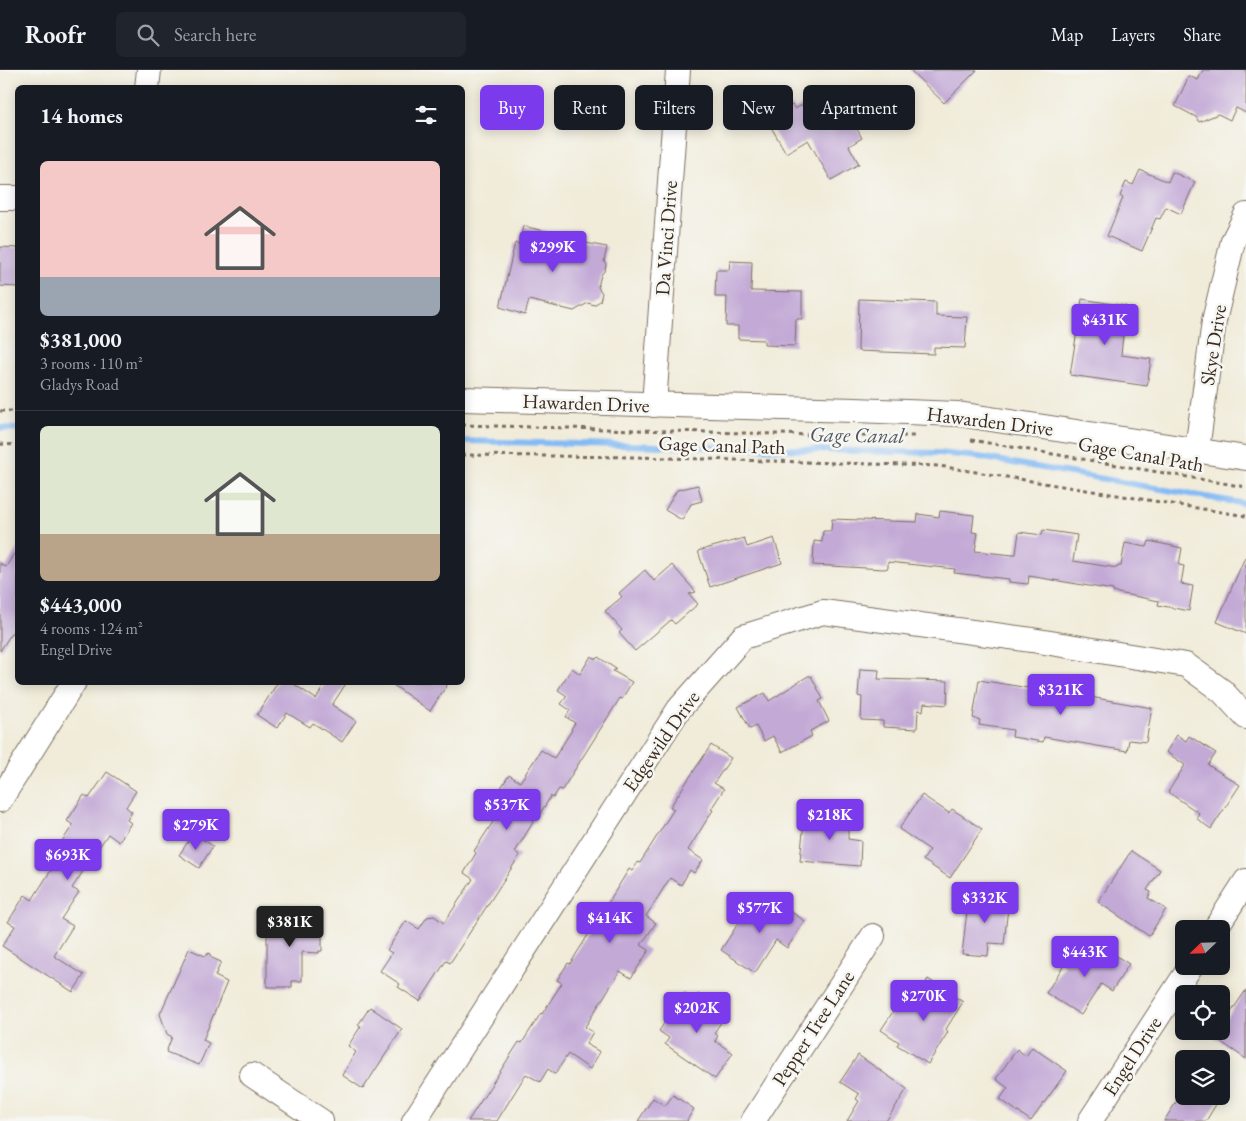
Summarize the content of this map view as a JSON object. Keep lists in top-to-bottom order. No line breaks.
{"streets":{"street":["Da Vinci Drive","Skye Drive","Hawarden Drive","Edgewild Drive","Pepper Tree Lane","Engel Drive"],"path":["Gage Canal Path"]},"crossings":[["Da Vinci Drive","Hawarden Drive"],["Skye Drive","Hawarden Drive"]],"water":["Gage Canal"],"north":"bottom left","page":{"header":"Roofr","search":"Search here","nav":["Map","Layers","Share"],"chip":["Buy","Rent","Filters","New","Apartment"],"heading":"14 homes","list":[{"name":"$381,000","note":"3 rooms · 110 m² · Gladys Road"},{"name":"$443,000","note":"4 rooms · 124 m² · Engel Drive"}],"price":["$299K","$431K","$321K","$537K","$218K","$279K","$693K","$332K","$577K","$414K","$381K","$443K","$270K","$202K"]}}
